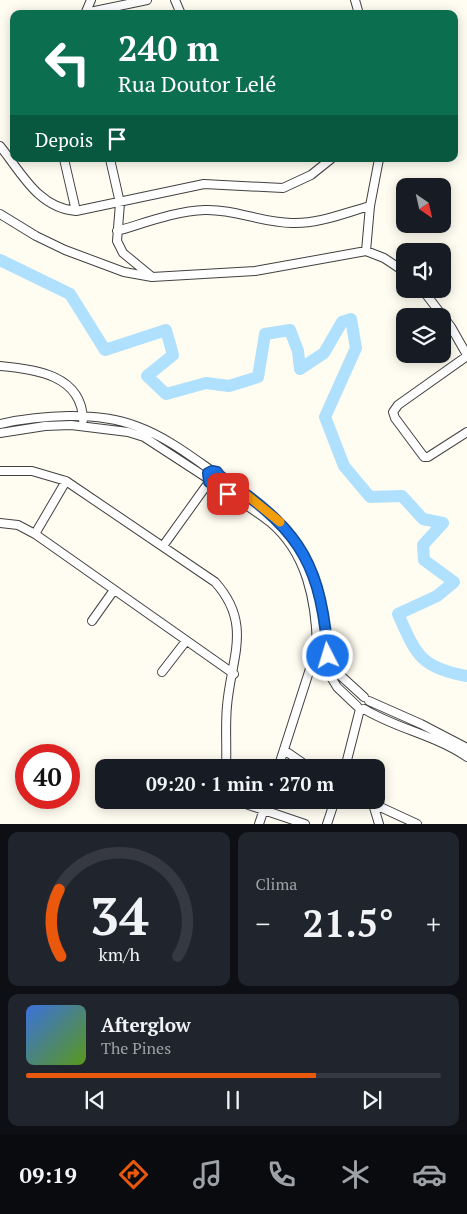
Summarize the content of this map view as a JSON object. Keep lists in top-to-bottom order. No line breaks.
{"north":"bottom right","page":{"turn":["240 m","Rua Doutor Lelé"],"then":"Depois","limit":"40","trip":"09:20 · 1 min · 270 m","tile":"Clima","heat":["−","21.5°","+"],"song":["Afterglow","The Pines"],"tabs":"09:19","gauge":["34","km/h"]}}
